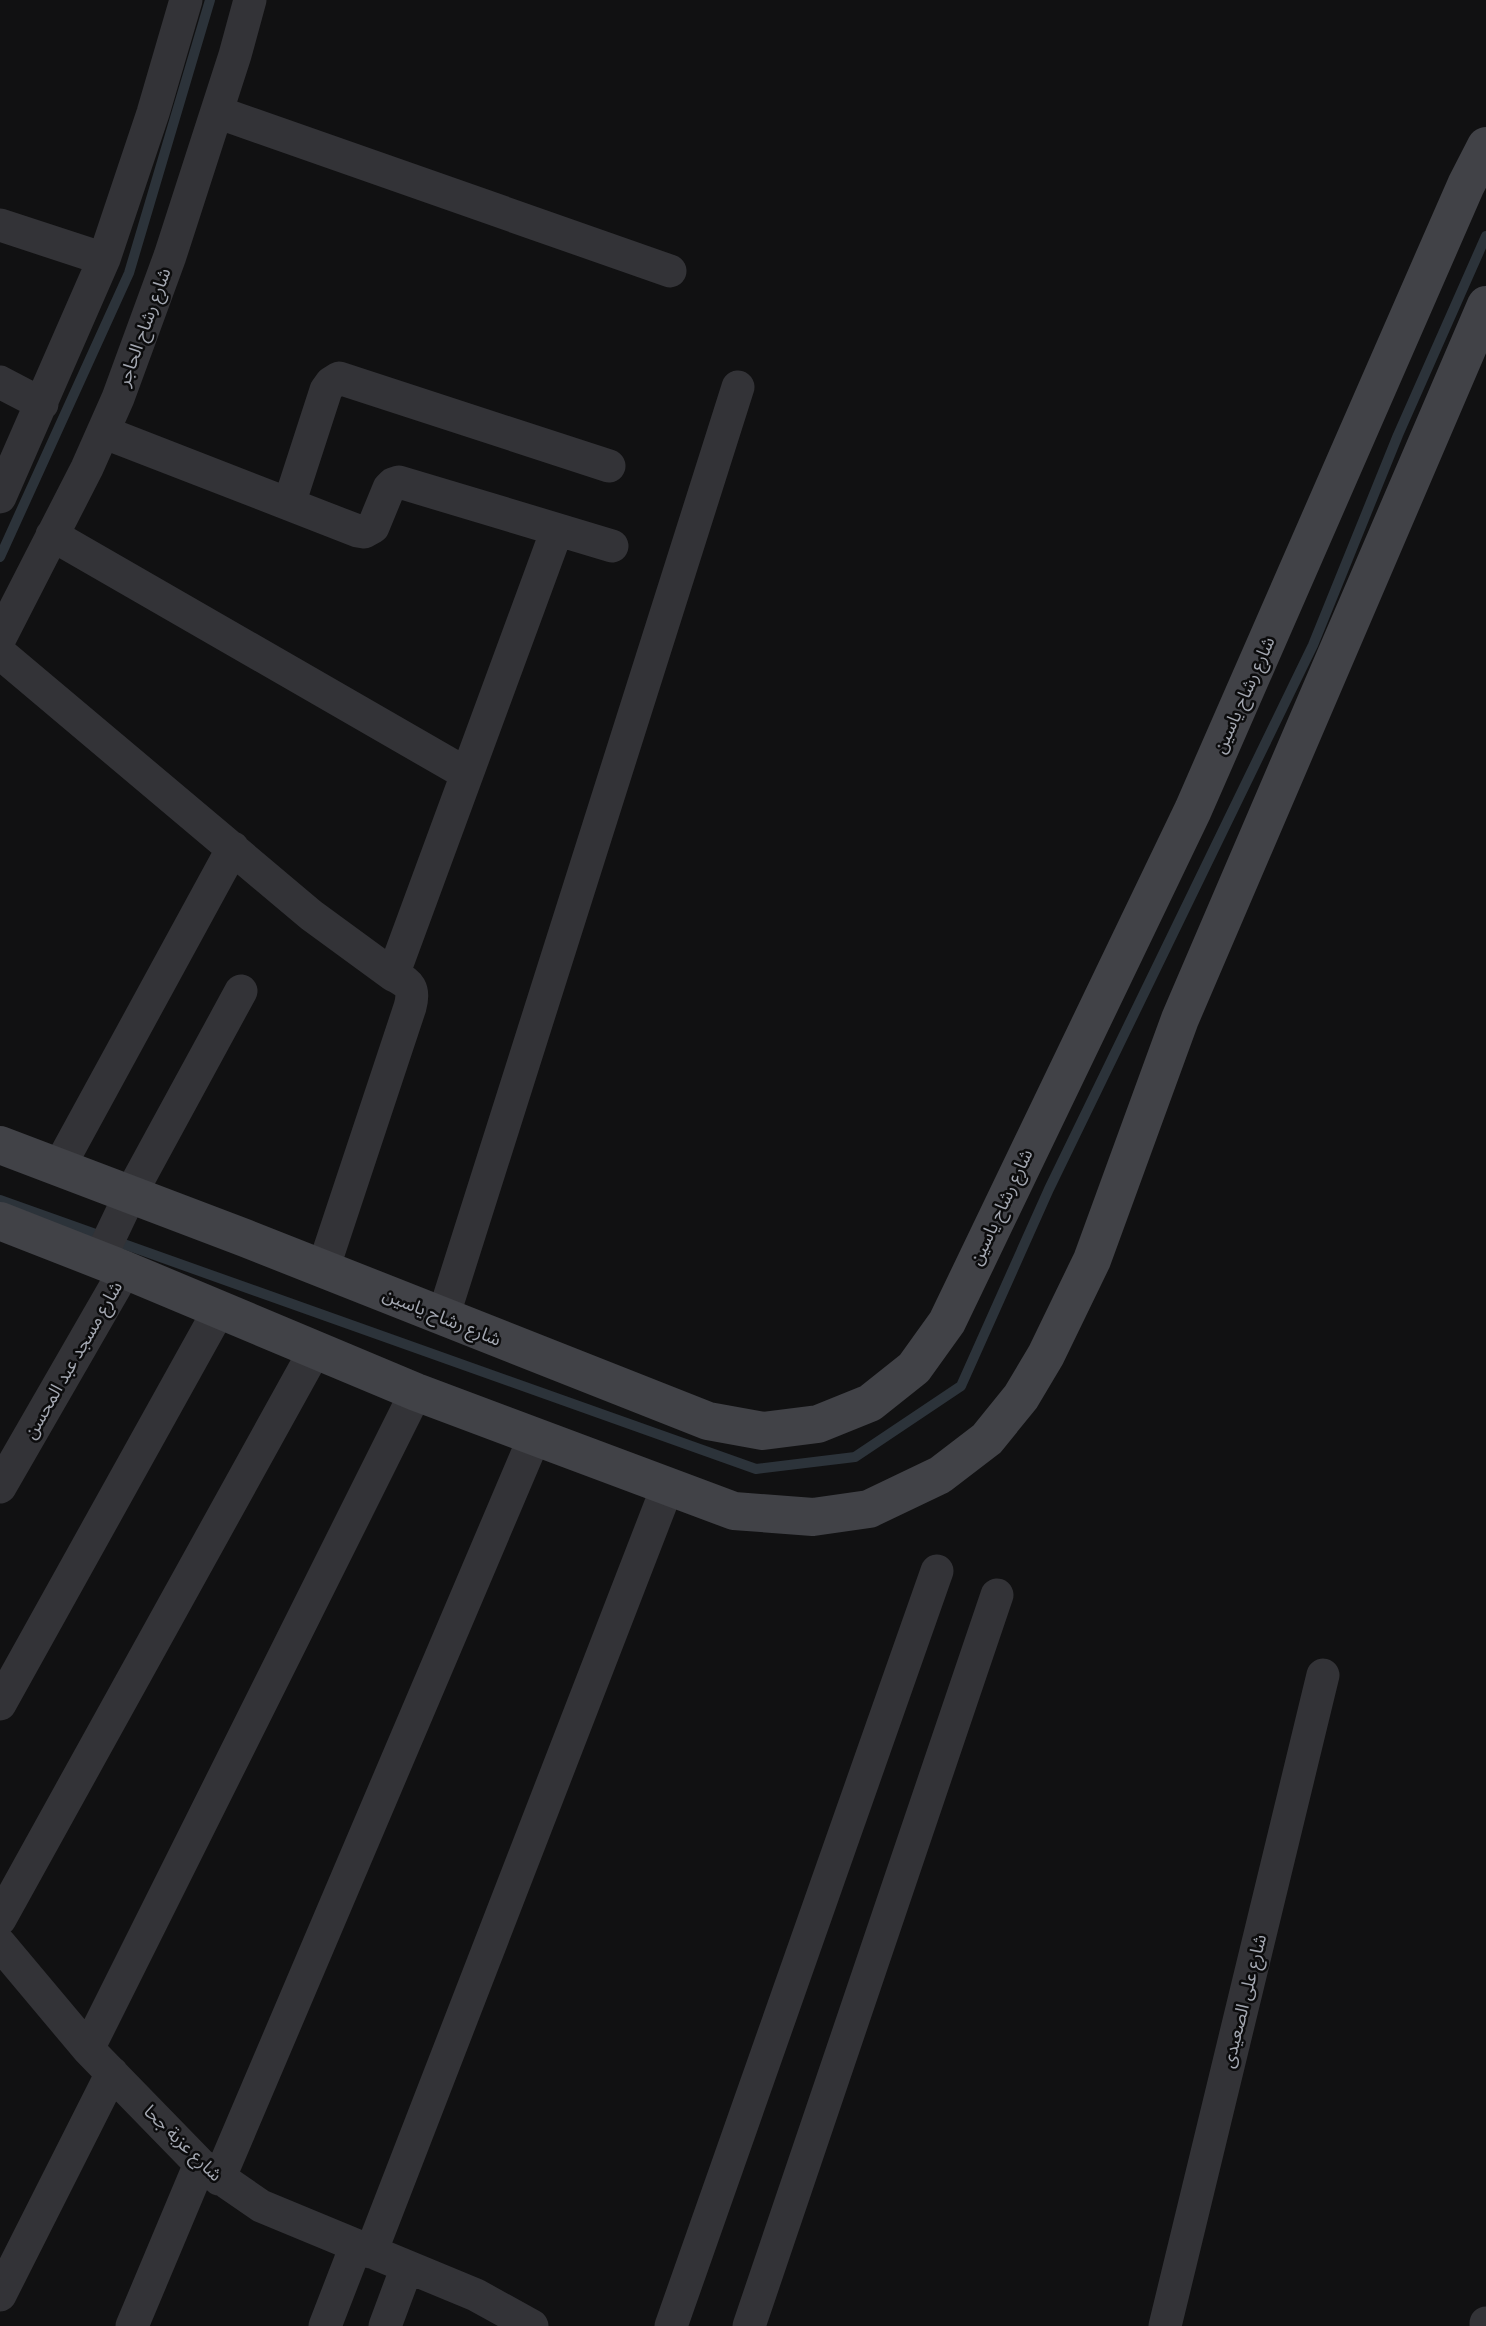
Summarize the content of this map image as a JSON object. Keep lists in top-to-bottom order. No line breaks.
{"streets":{"street":["شارع رشاح الحاجر","شارع رشاح ياسين","شارع مسجد عبد المحسن","شارع على الصعيدى","شارع عزبة جحا"]},"crossings":[["شارع رشاح ياسين","شارع مسجد عبد المحسن"]]}
